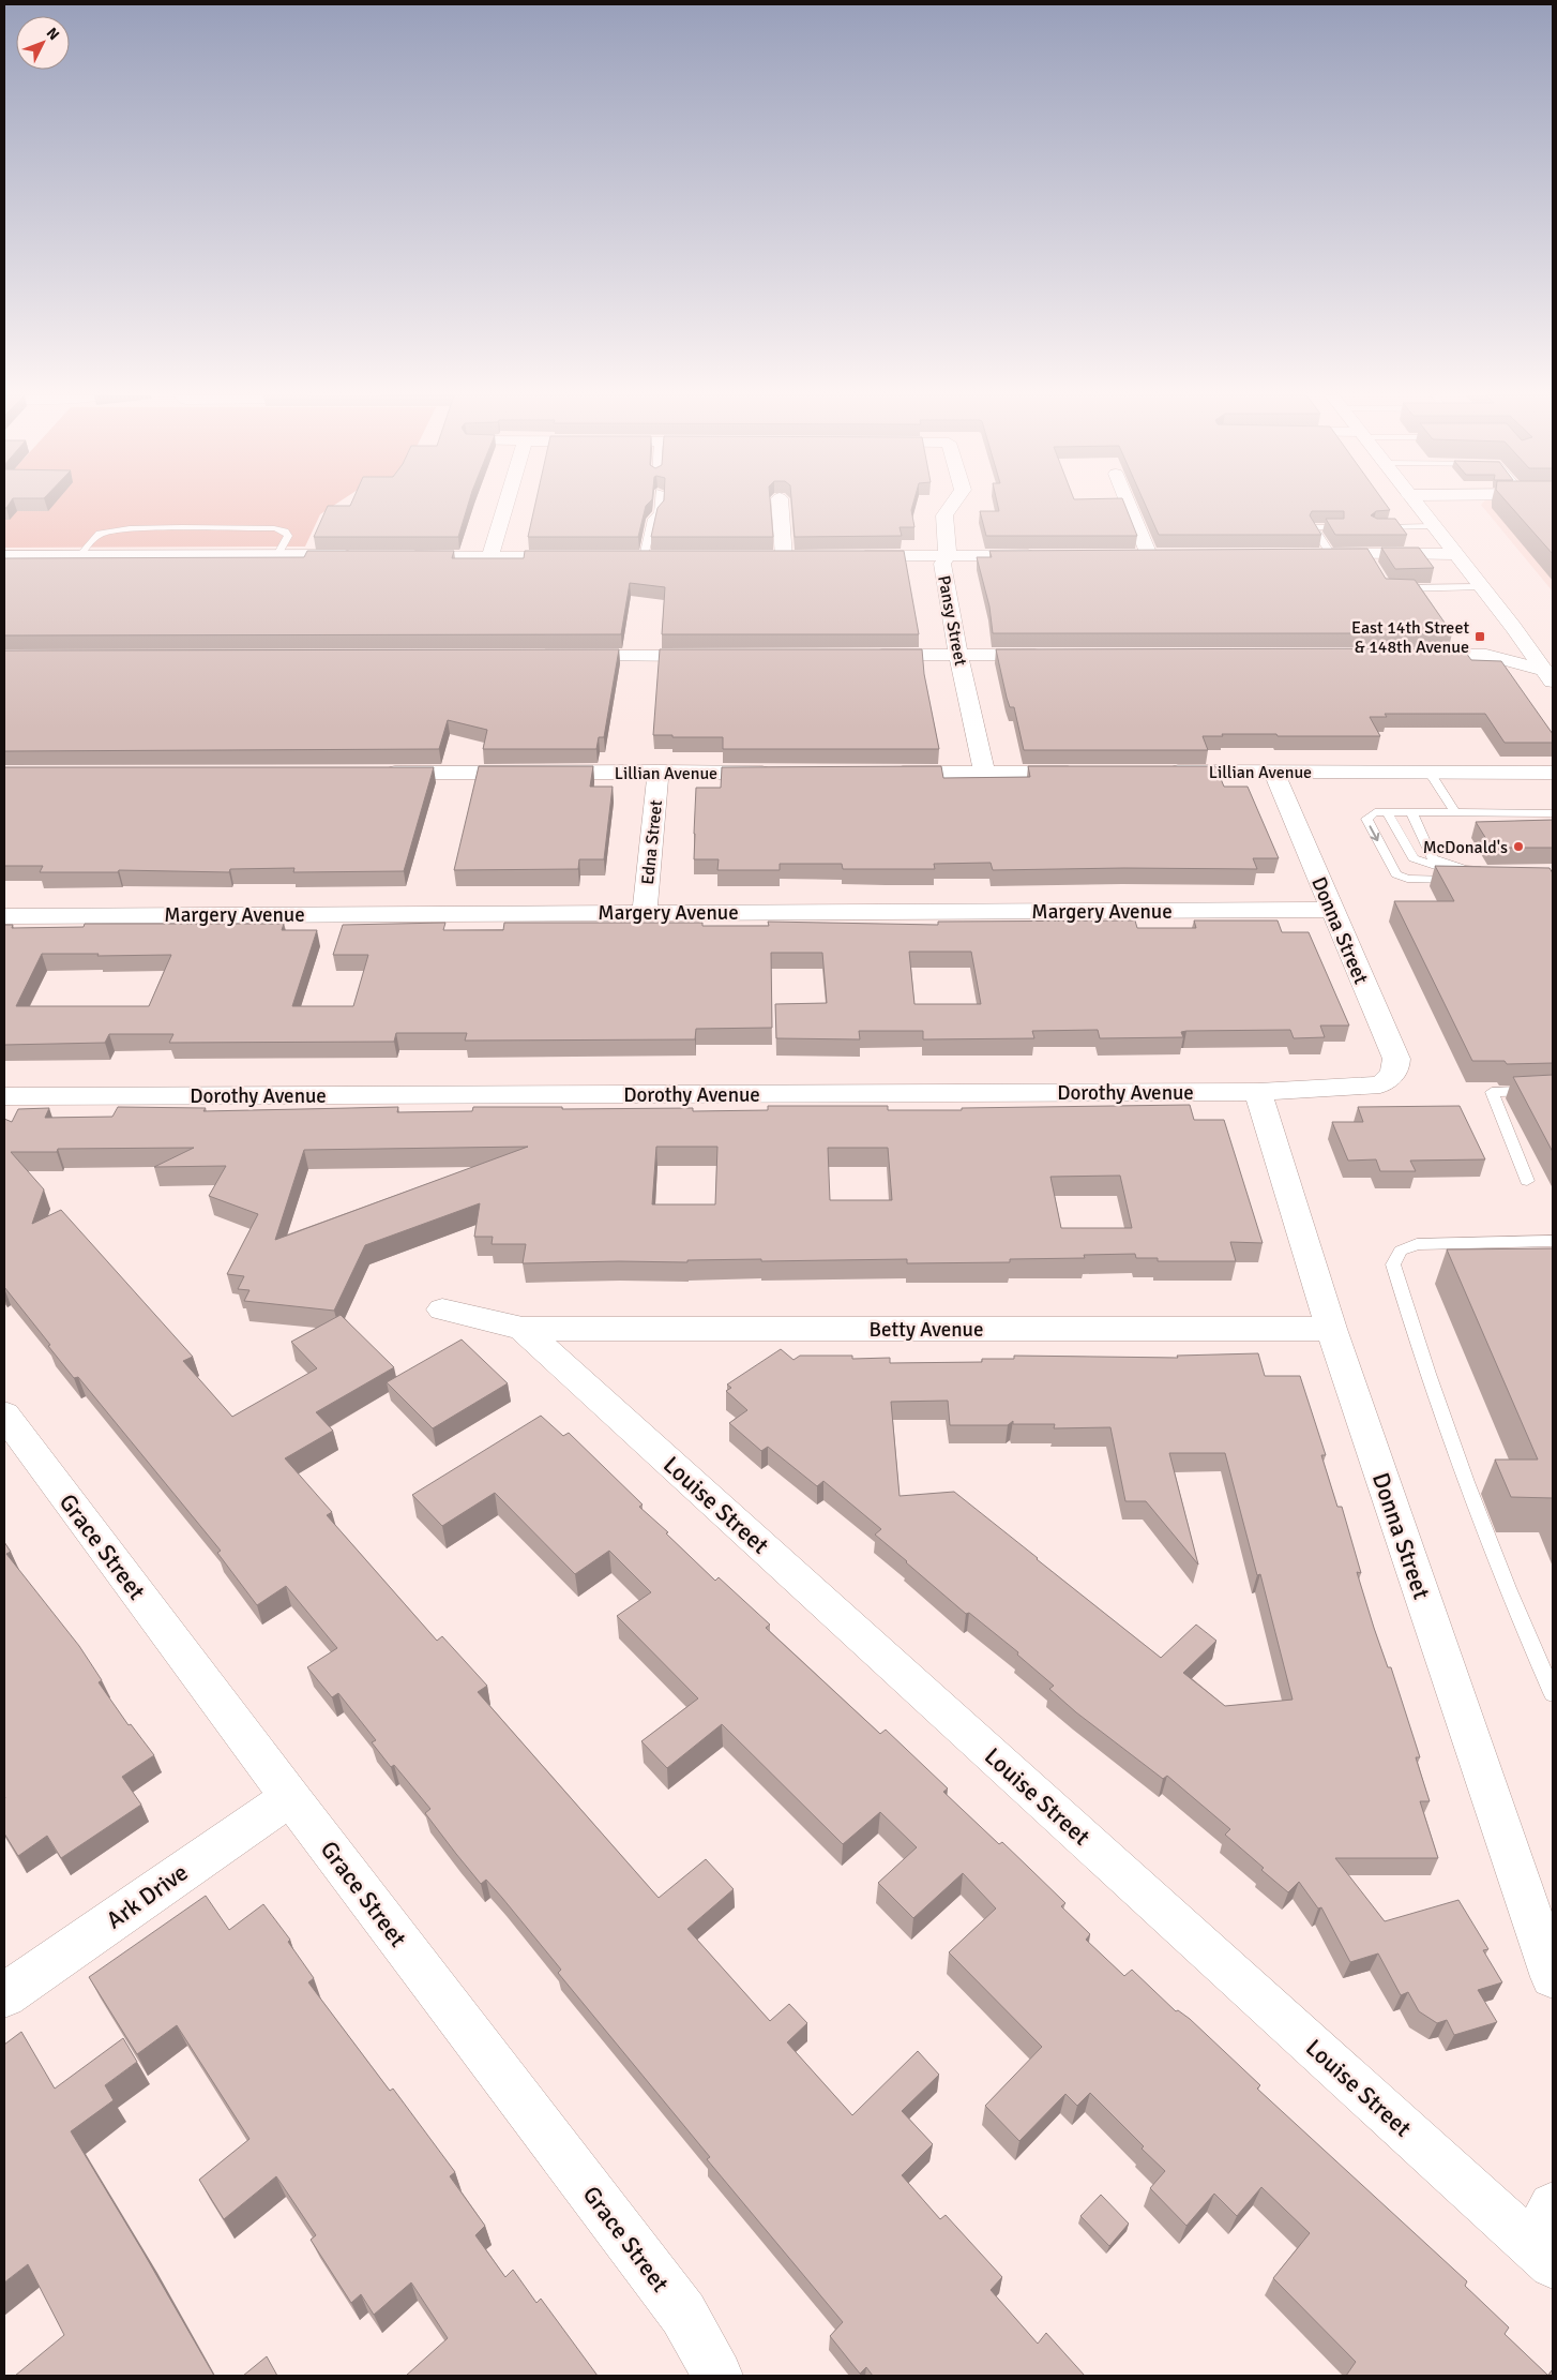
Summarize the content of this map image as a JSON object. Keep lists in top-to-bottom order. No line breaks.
{"streets":{"street":["Pansy Street","Lillian Avenue","Edna Street","Margery Avenue","Donna Street","Dorothy Avenue","Betty Avenue","Louise Street","Grace Street","Ark Drive"]},"crossings":[["Lillian Avenue","Edna Street"],["Lillian Avenue","Donna Street"],["Edna Street","Margery Avenue"],["Margery Avenue","Donna Street"],["Donna Street","Dorothy Avenue"],["Donna Street","Betty Avenue"],["Betty Avenue","Louise Street"],["Grace Street","Ark Drive"]],"places":{"transit":["East 14th Street & 148th Avenue"],"other":["McDonald's"]},"north":"top right"}
